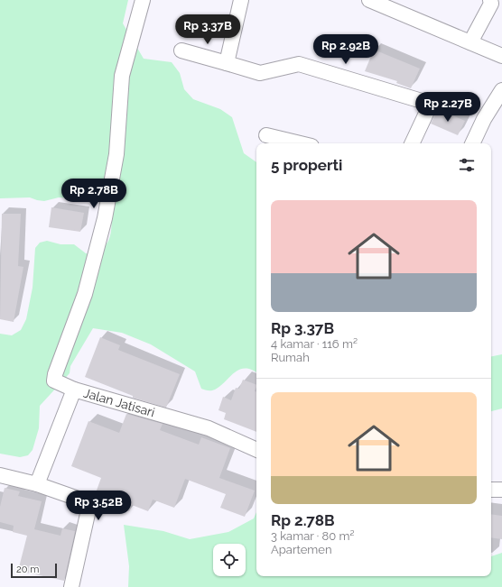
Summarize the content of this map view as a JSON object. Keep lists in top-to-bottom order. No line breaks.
{"streets":{"street":["Jalan Jatisari"]},"scale_bar":"20 m","page":{"price":["Rp 3.37B","Rp 2.92B","Rp 2.27B","Rp 2.78B","Rp 3.52B"],"heading":"5 properti","list":[{"name":"Rp 3.37B","note":"4 kamar · 116 m² · Rumah"},{"name":"Rp 2.78B","note":"3 kamar · 80 m² · Apartemen"}],"scale":"20 m"}}
